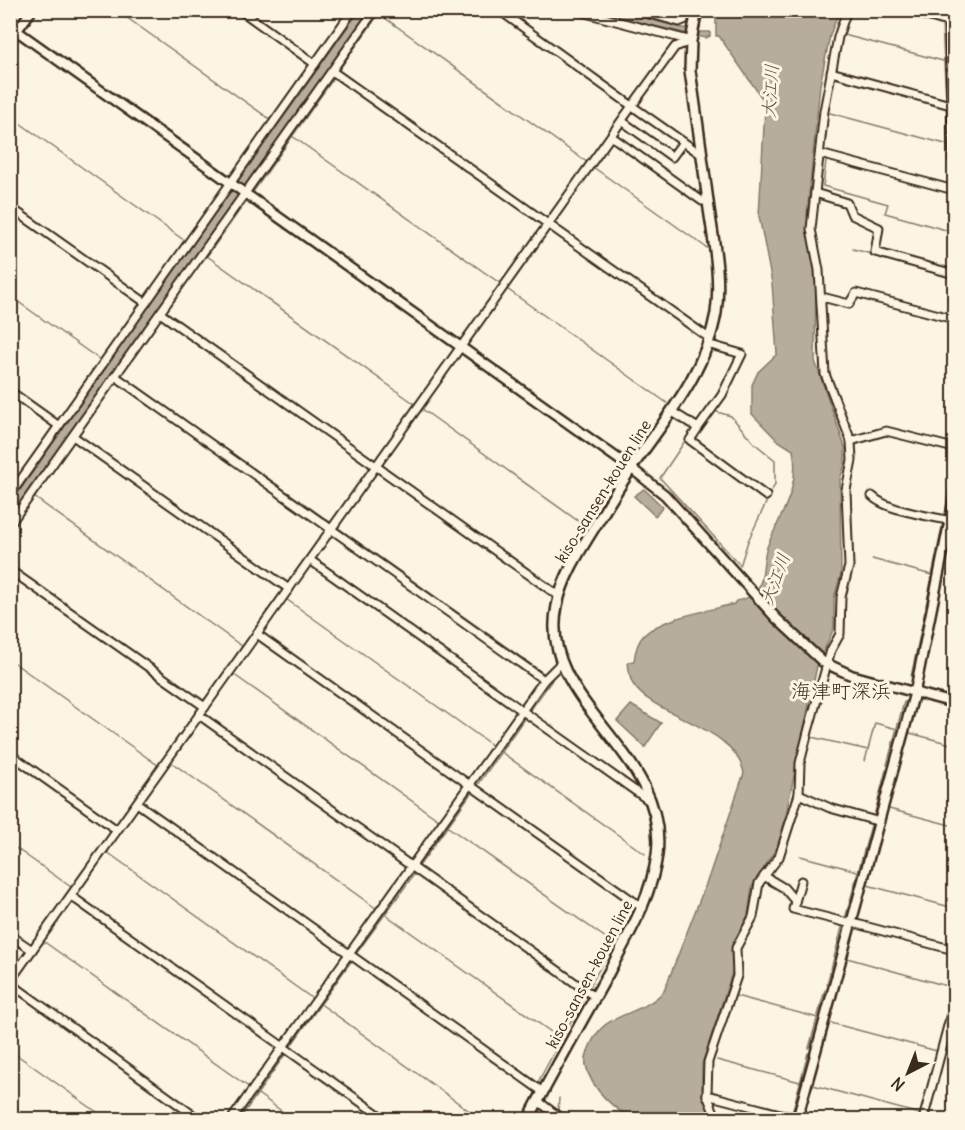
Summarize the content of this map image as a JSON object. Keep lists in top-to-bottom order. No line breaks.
{"streets":{"main road":["kiso-sansen-kouen line"]},"districts":["海津町深浜"],"water":["大江川"],"north":"bottom left"}
